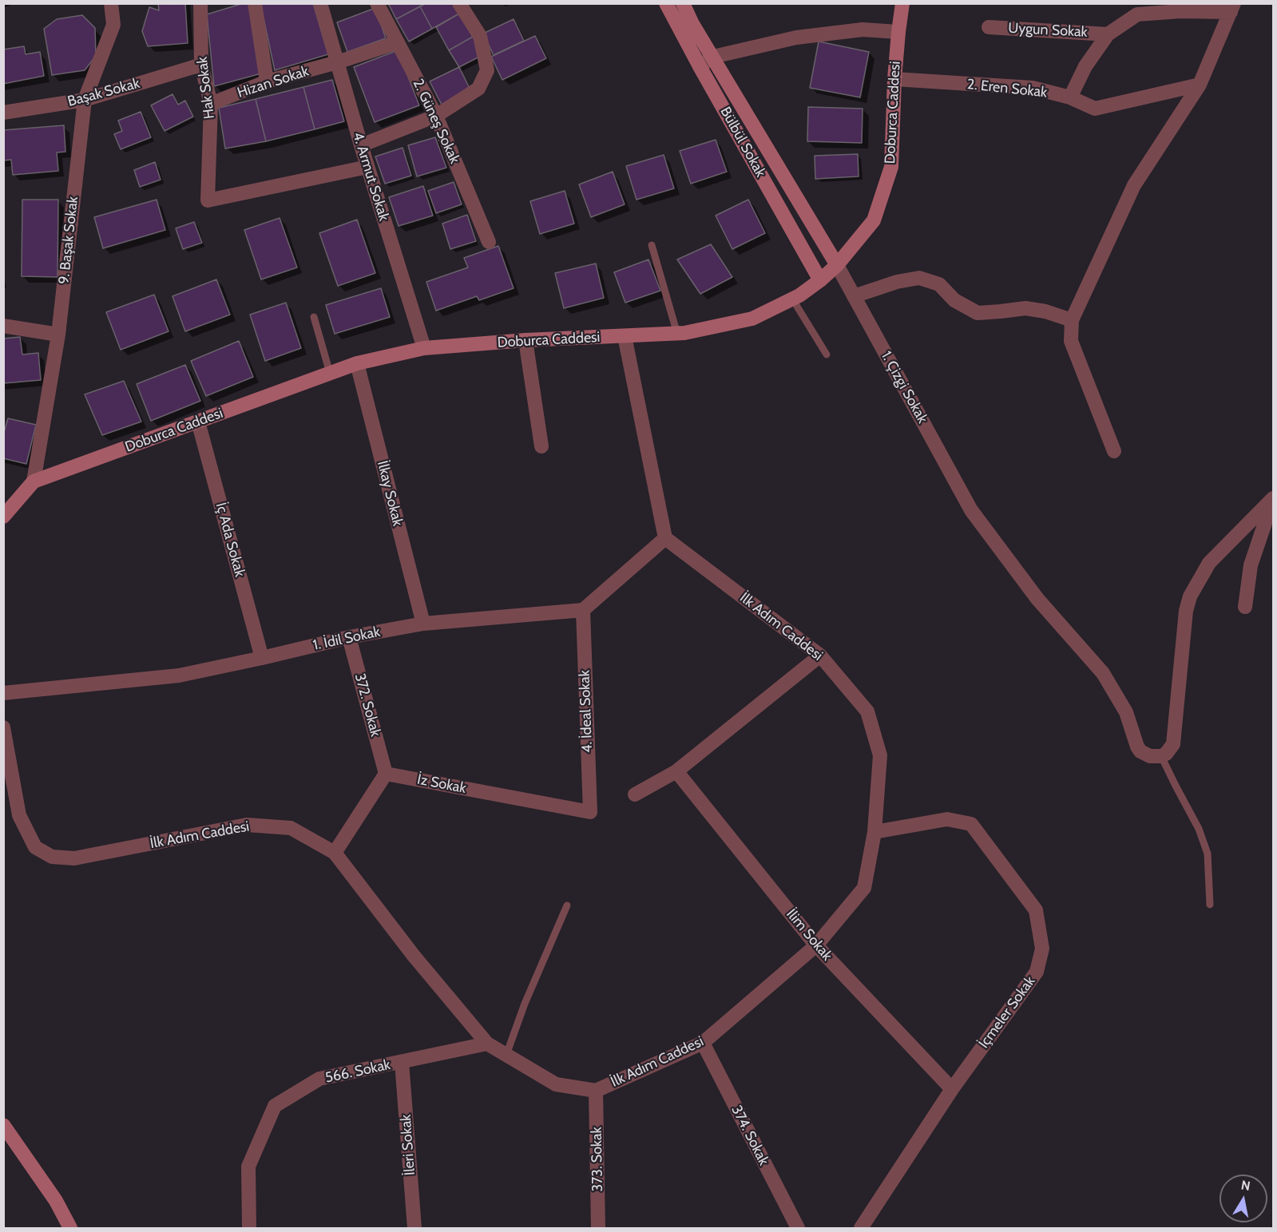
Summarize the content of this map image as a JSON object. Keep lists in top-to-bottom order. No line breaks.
{"streets":{"main road":["Doburca Caddesi","Bülbül Sokak"],"street":["Uygun Sokak","Hizan Sokak","Hak Sokak","2. Eren Sokak","Başak Sokak","2. Güneş Sokak","4. Armut Sokak","9. Başak Sokak","1. Çizgi Sokak","İlkay Sokak","İç Ada Sokak","İlk Adım Caddesi","1. İdil Sokak","372. Sokak","4. İdeal Sokak","İz Sokak","İlim Sokak","İçmeler Sokak","566. Sokak","374. Sokak","İleri Sokak","373. Sokak"]},"crossings":[["Hizan Sokak","Hak Sokak"],["Hizan Sokak","2. Güneş Sokak"],["Hizan Sokak","4. Armut Sokak"],["Hak Sokak","Başak Sokak"],["Hak Sokak","4. Armut Sokak"],["2. Eren Sokak","Doburca Caddesi"],["Başak Sokak","9. Başak Sokak"],["Doburca Caddesi","Bülbül Sokak"],["Doburca Caddesi","4. Armut Sokak"],["Doburca Caddesi","9. Başak Sokak"],["Doburca Caddesi","1. Çizgi Sokak"],["Doburca Caddesi","İlkay Sokak"],["Doburca Caddesi","İç Ada Sokak"],["Bülbül Sokak","1. Çizgi Sokak"],["İlkay Sokak","1. İdil Sokak"],["İç Ada Sokak","1. İdil Sokak"],["İlk Adım Caddesi","İlim Sokak"],["İlk Adım Caddesi","İçmeler Sokak"],["İlk Adım Caddesi","566. Sokak"],["İlk Adım Caddesi","374. Sokak"],["İlk Adım Caddesi","373. Sokak"],["1. İdil Sokak","372. Sokak"],["1. İdil Sokak","4. İdeal Sokak"],["372. Sokak","İz Sokak"],["4. İdeal Sokak","İz Sokak"],["İlim Sokak","İçmeler Sokak"],["566. Sokak","İleri Sokak"]],"north":"top"}
